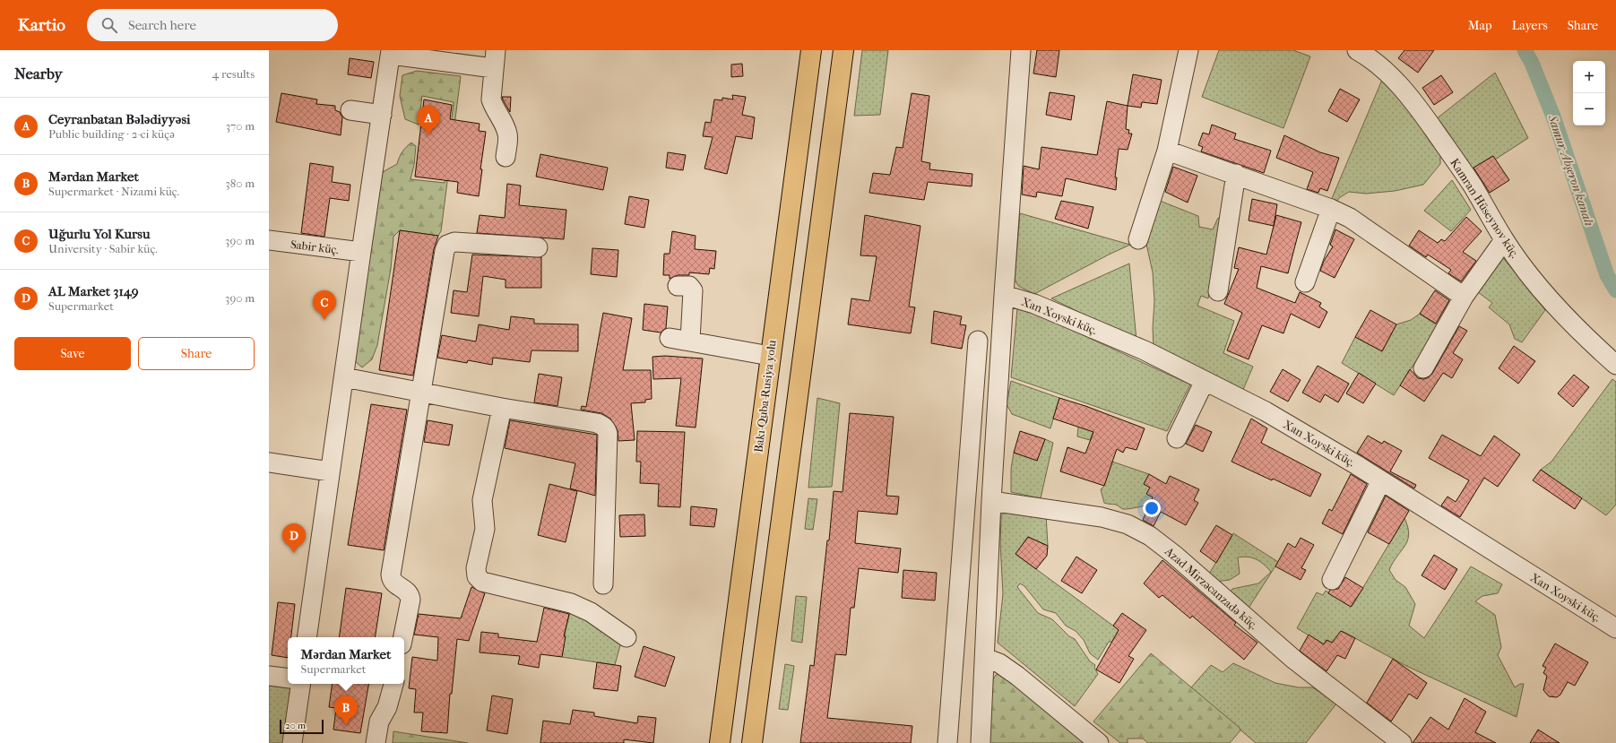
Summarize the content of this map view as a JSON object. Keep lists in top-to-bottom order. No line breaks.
{"streets":{"highway":["Bakı-Quba-Rusiya yolu"],"street":["Kamran Hüseynov küç.","Sabir küç.","Xan Xoyski küç.","Azad Mirzəcanzadə küç."]},"water":["Samur-Abşeron kanalı"],"scale_bar":"20 m","page":{"header":"Kartio","search":"Search here","nav":["Map","Layers","Share"],"heading":["Nearby","4 results"],"map_buttons":["+","−"],"list":[{"mark":"A","name":"Ceyranbatan Bələdiyyəsi","note":"Public building · 2-ci küçə","value":"370 m"},{"mark":"B","name":"Mərdan Market","note":"Supermarket · Nizami küç.","value":"380 m"},{"mark":"C","name":"Uğurlu Yol Kursu","note":"University · Sabir küç.","value":"390 m"},{"mark":"D","name":"AL Market 3149","note":"Supermarket","value":"390 m"}],"pins":["A","C","D","B"],"buttons":["Save","Share"],"popup":["Mərdan Market","Supermarket"],"scale":"20 m"}}
